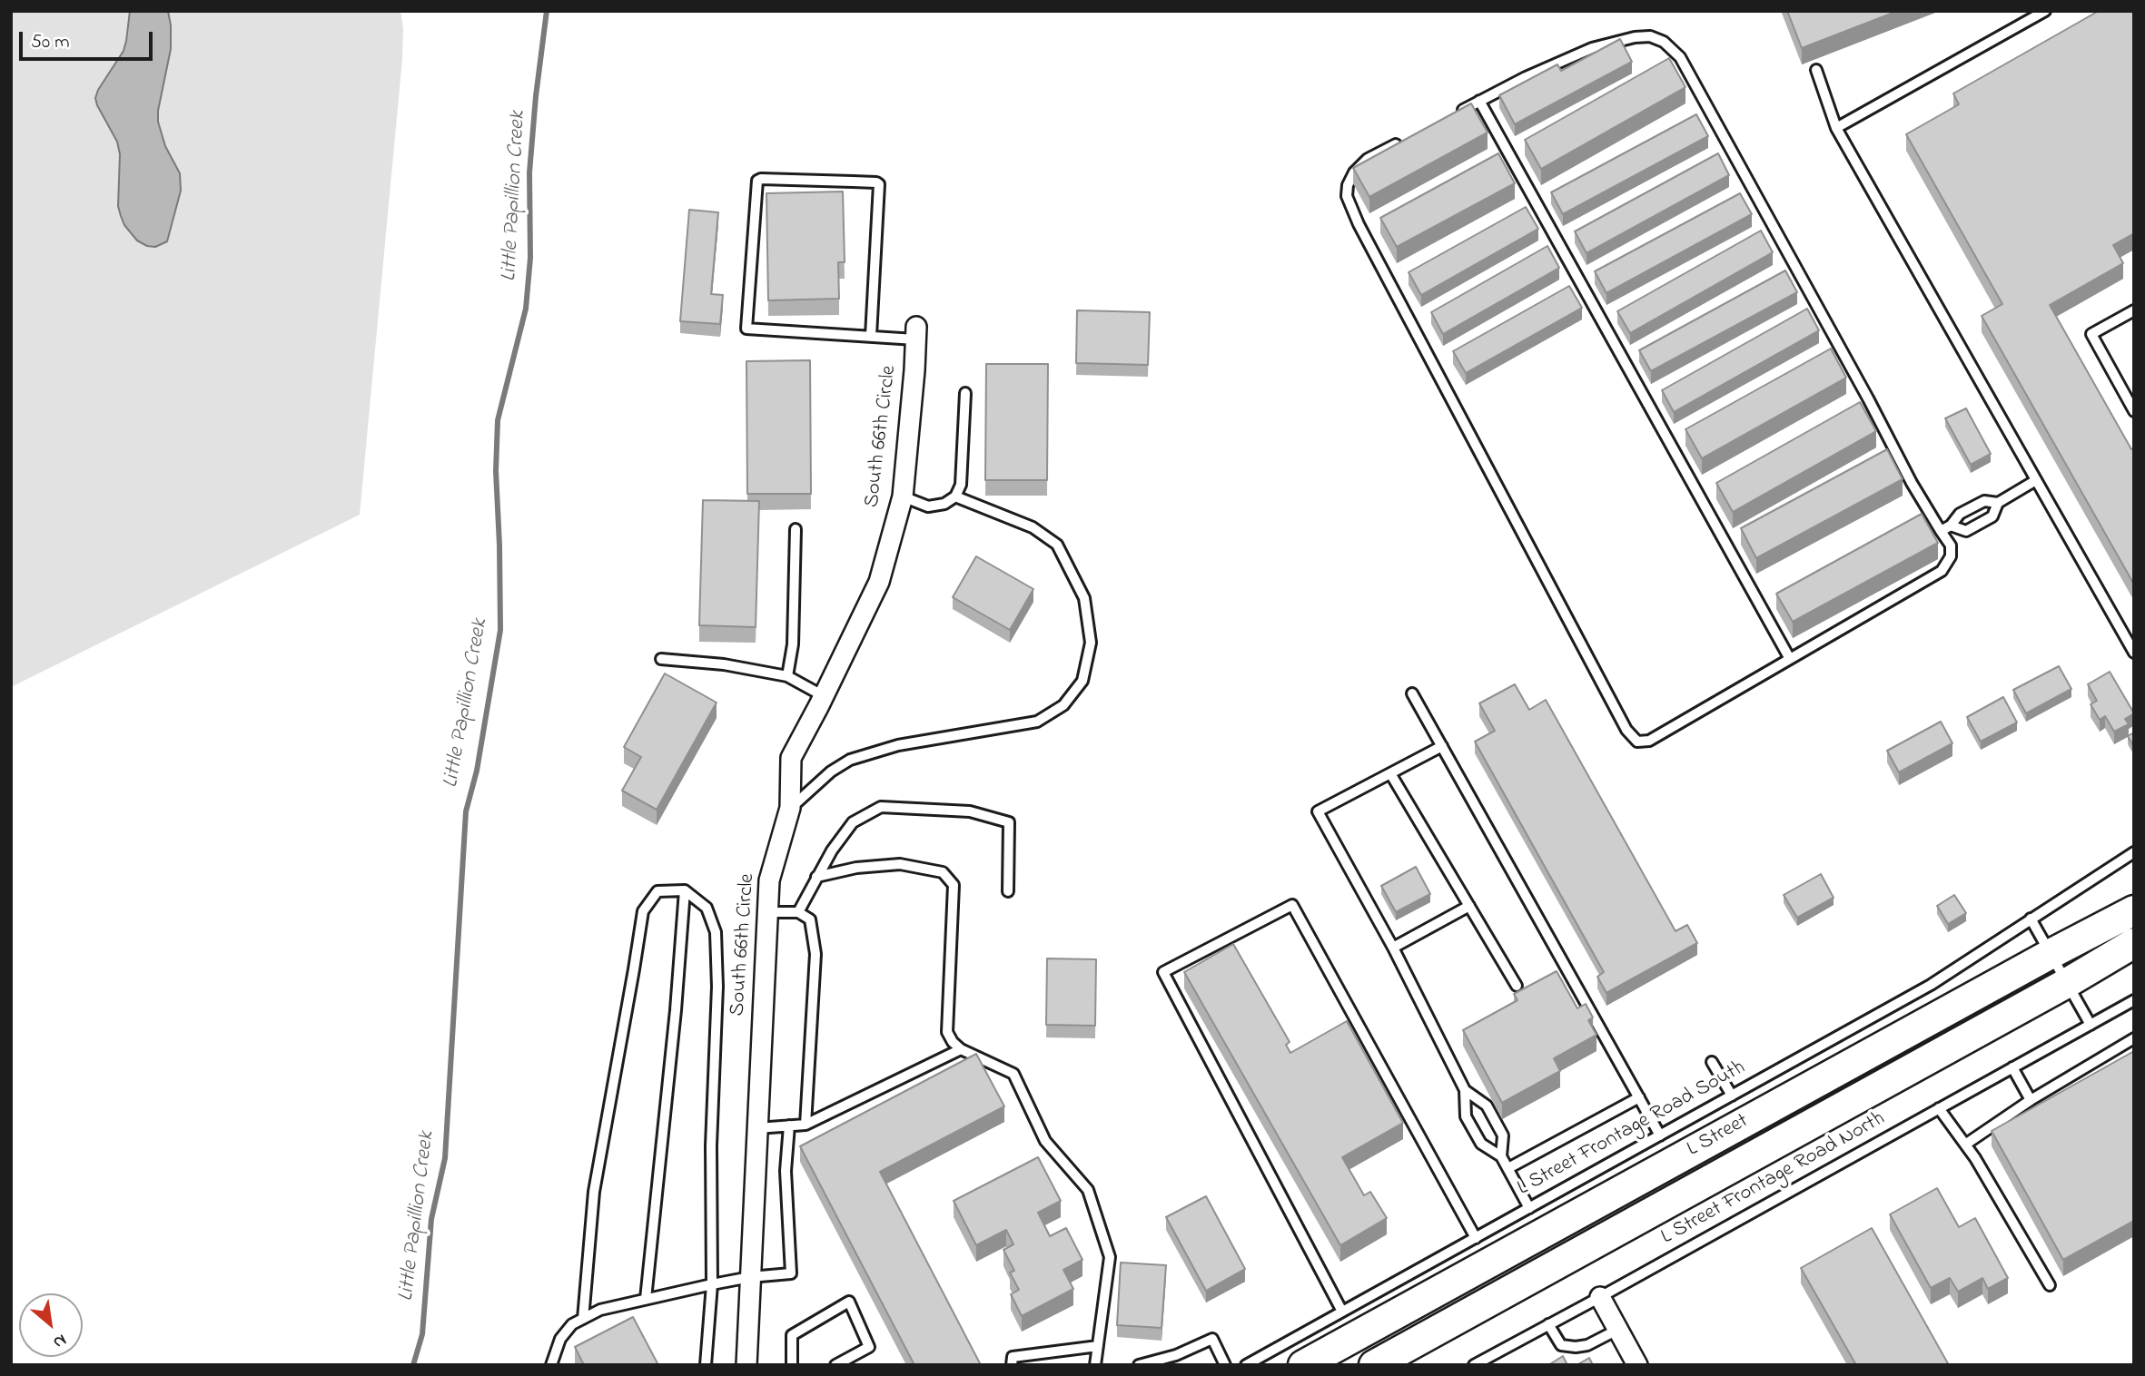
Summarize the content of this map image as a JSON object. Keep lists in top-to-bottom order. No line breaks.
{"streets":{"main road":["L Street"],"street":["South 66th Circle"],"lane":["L Street Frontage Road South","L Street Frontage Road North"]},"water":["Little Papillion Creek"],"scale_bar":"50 m","north":"bottom right"}
